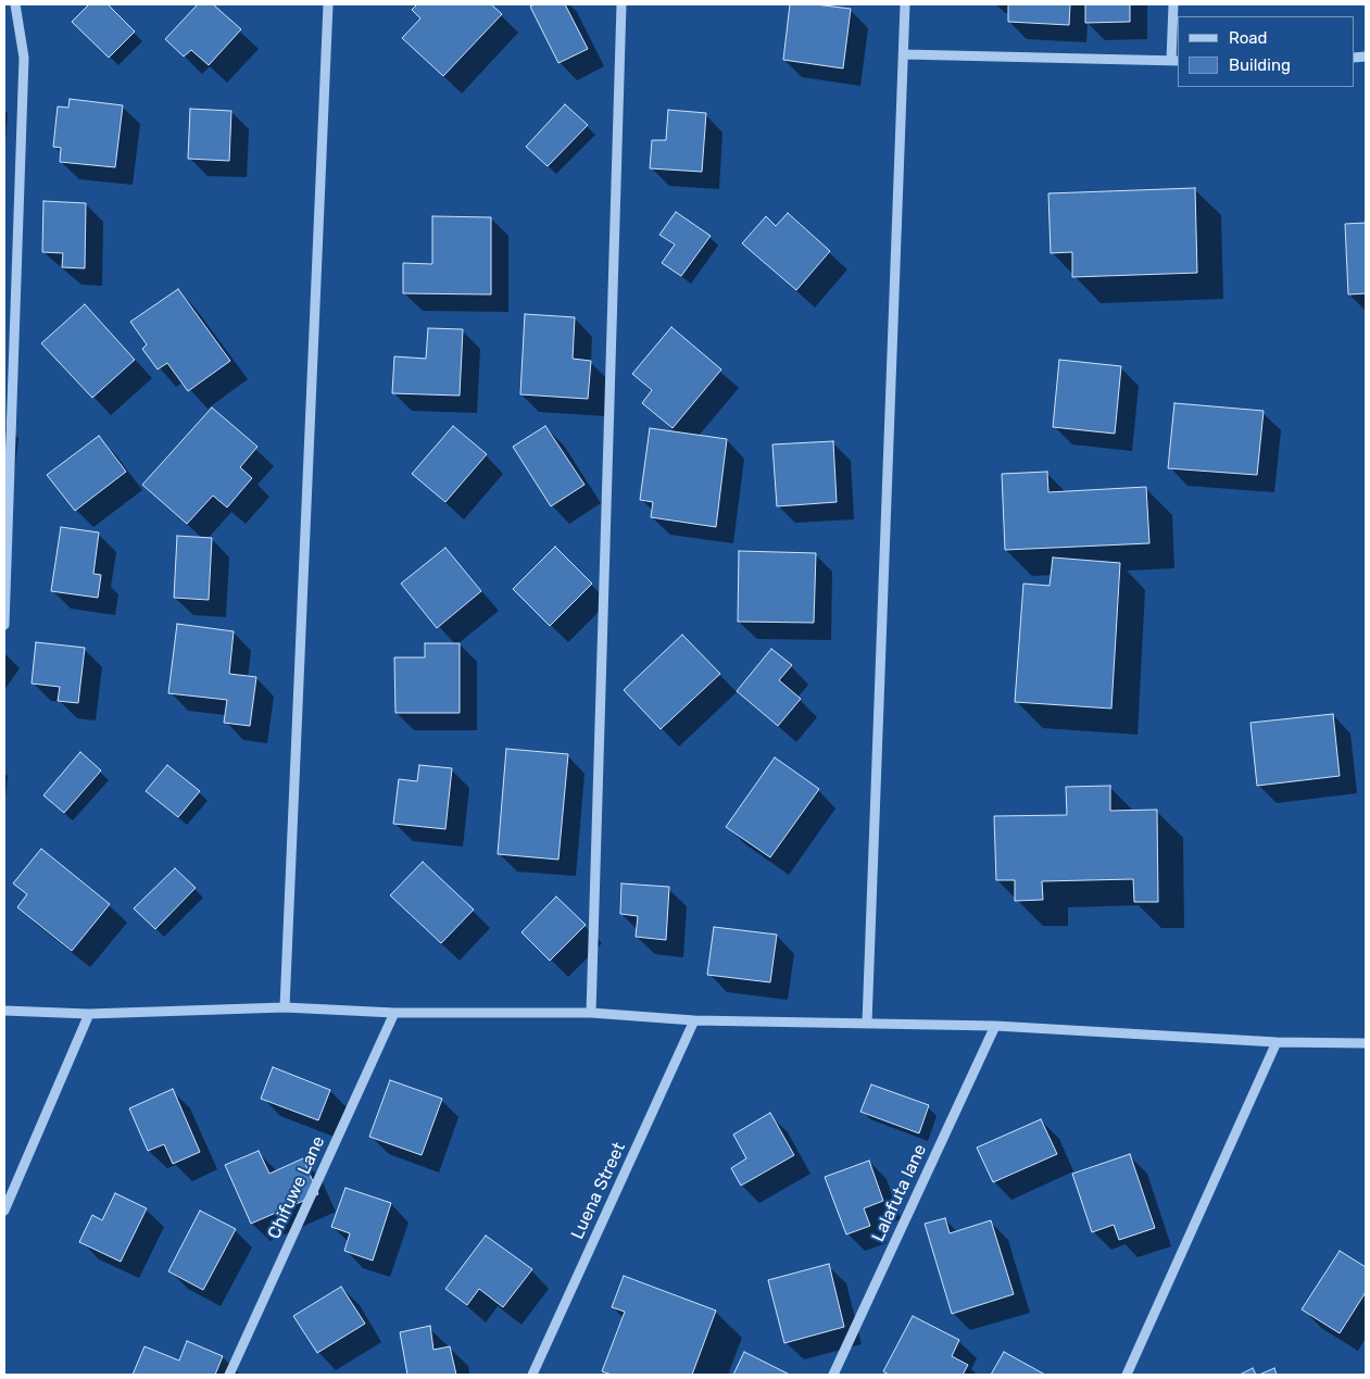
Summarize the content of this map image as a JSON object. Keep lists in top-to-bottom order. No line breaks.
{"streets":{"street":["Chifuwe Lane","Luena Street","Lalafuta lane"]},"legend":["Road","Building"]}
